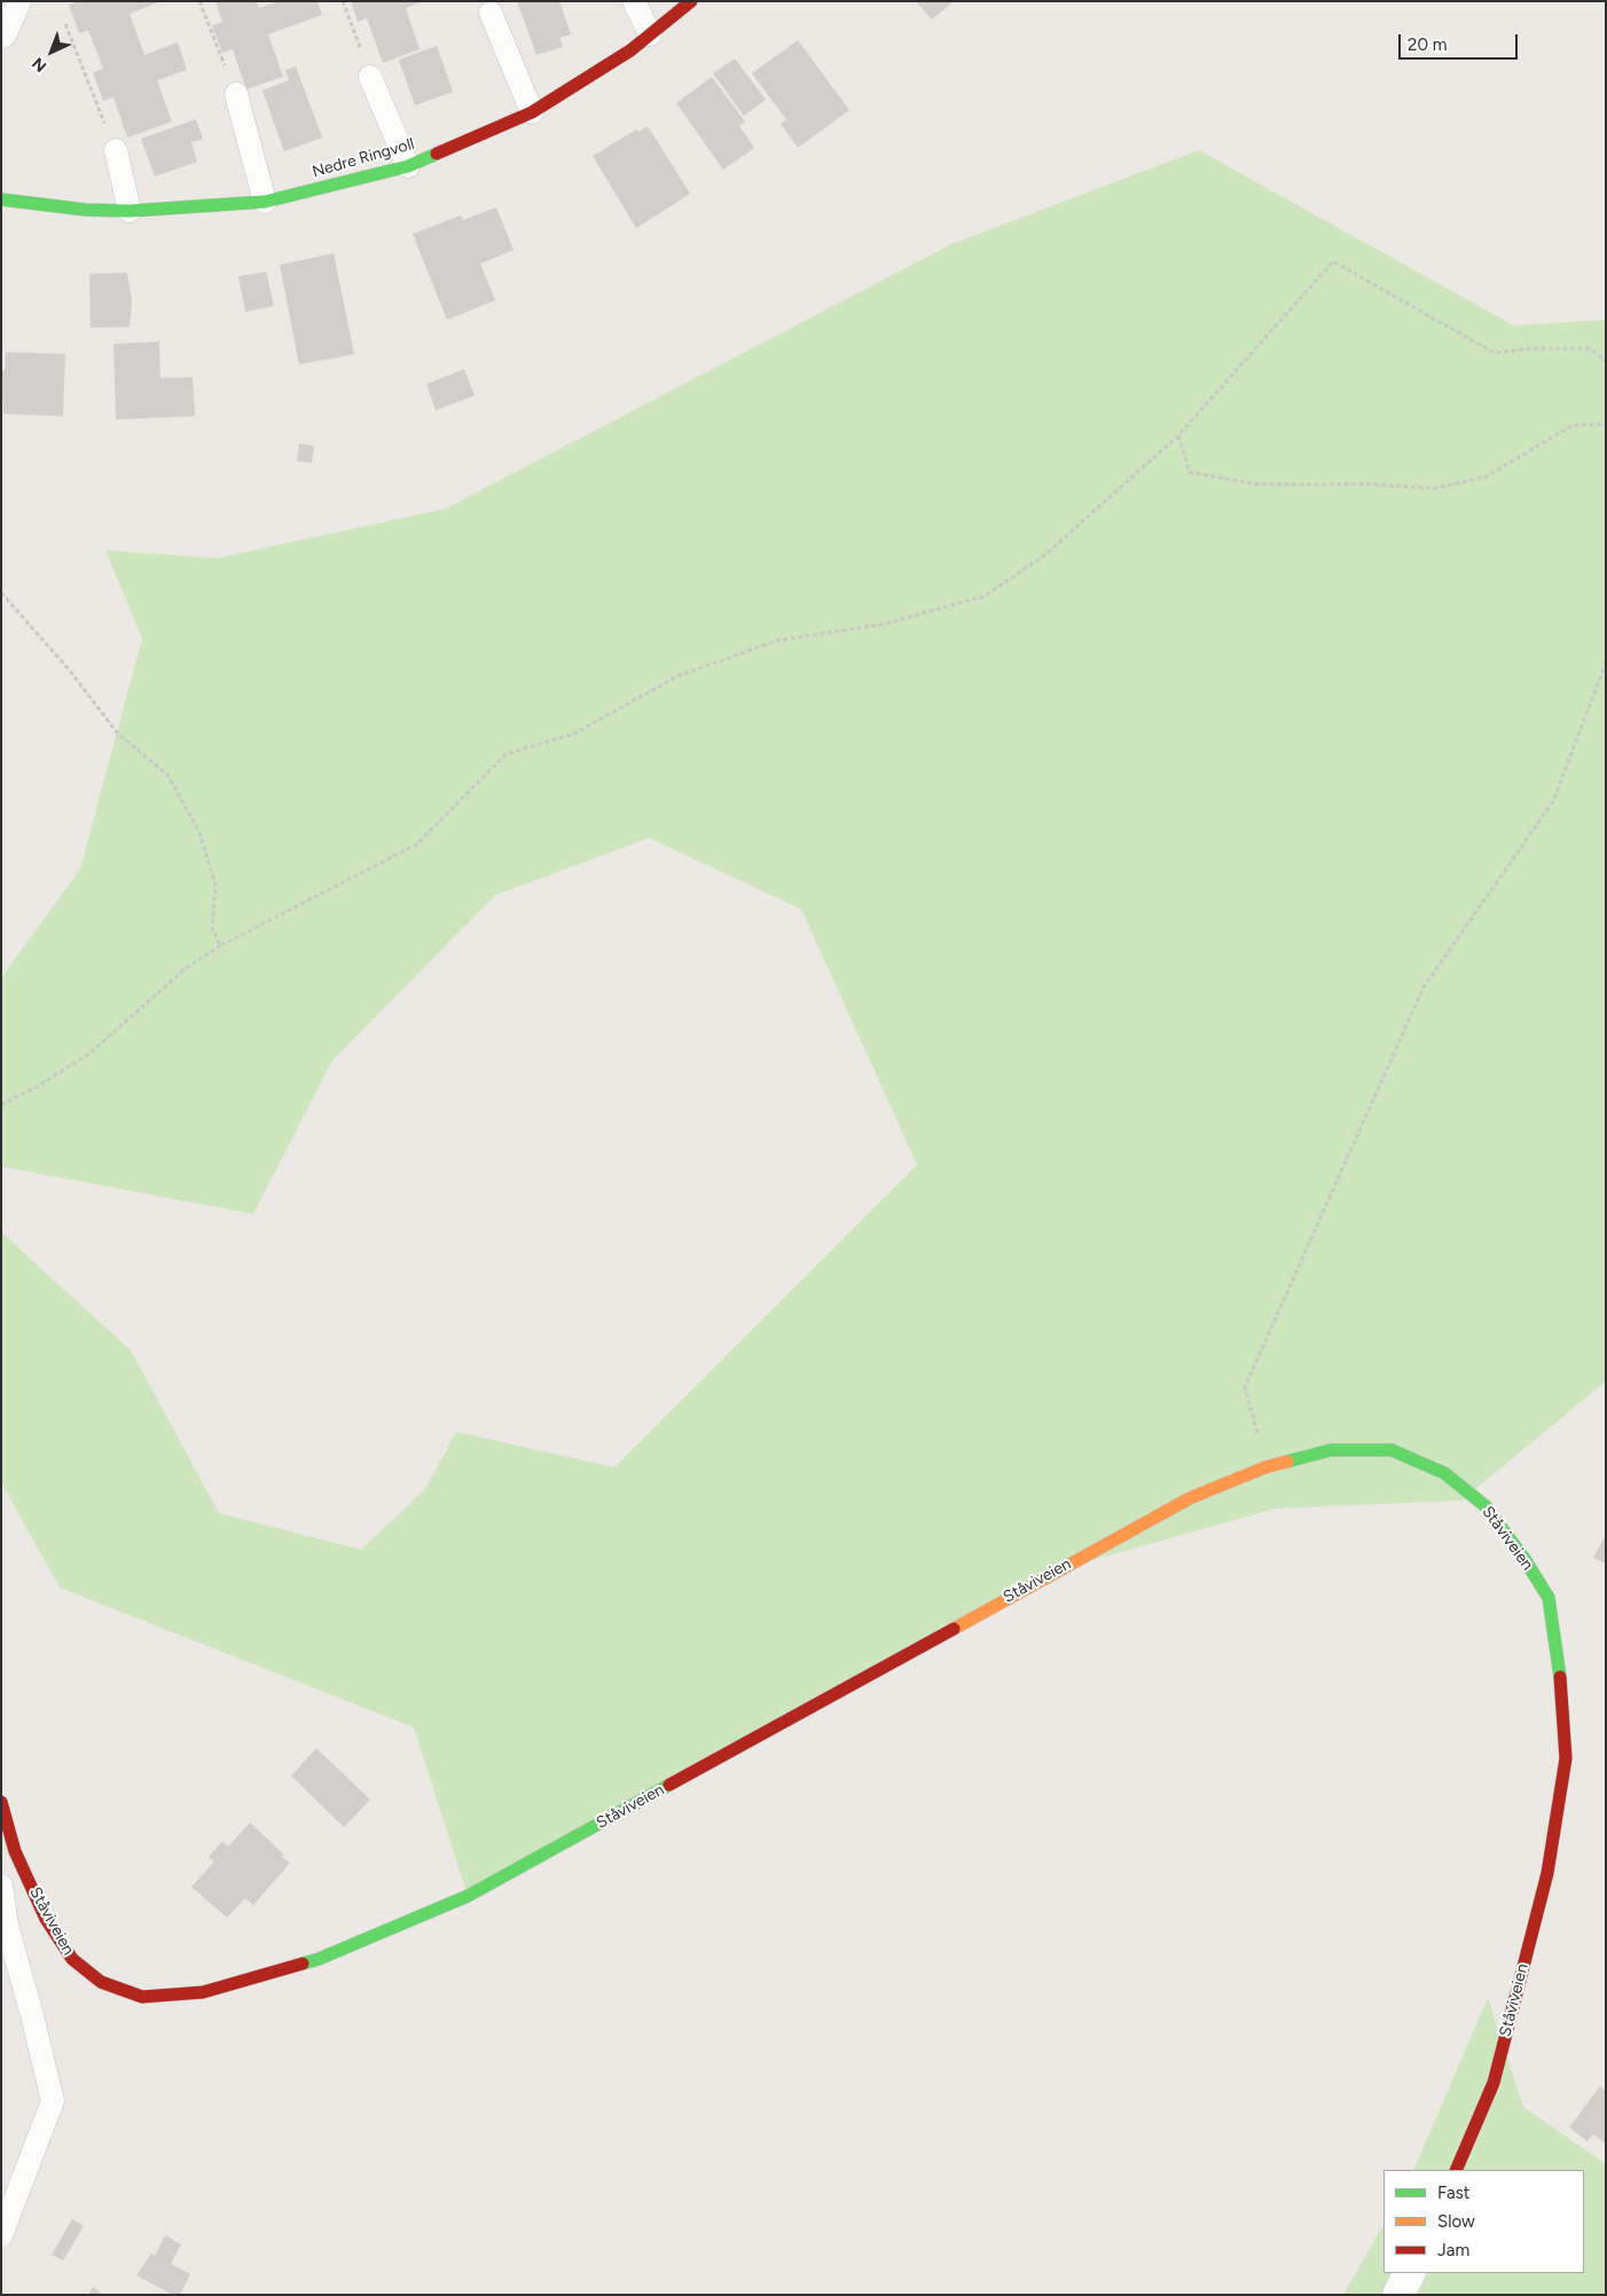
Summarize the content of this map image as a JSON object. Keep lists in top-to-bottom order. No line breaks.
{"streets":{"street":["Nedre Ringvoll","Ståviveien"]},"legend":["Fast","Slow","Jam"],"scale_bar":"20 m","north":"bottom left"}
